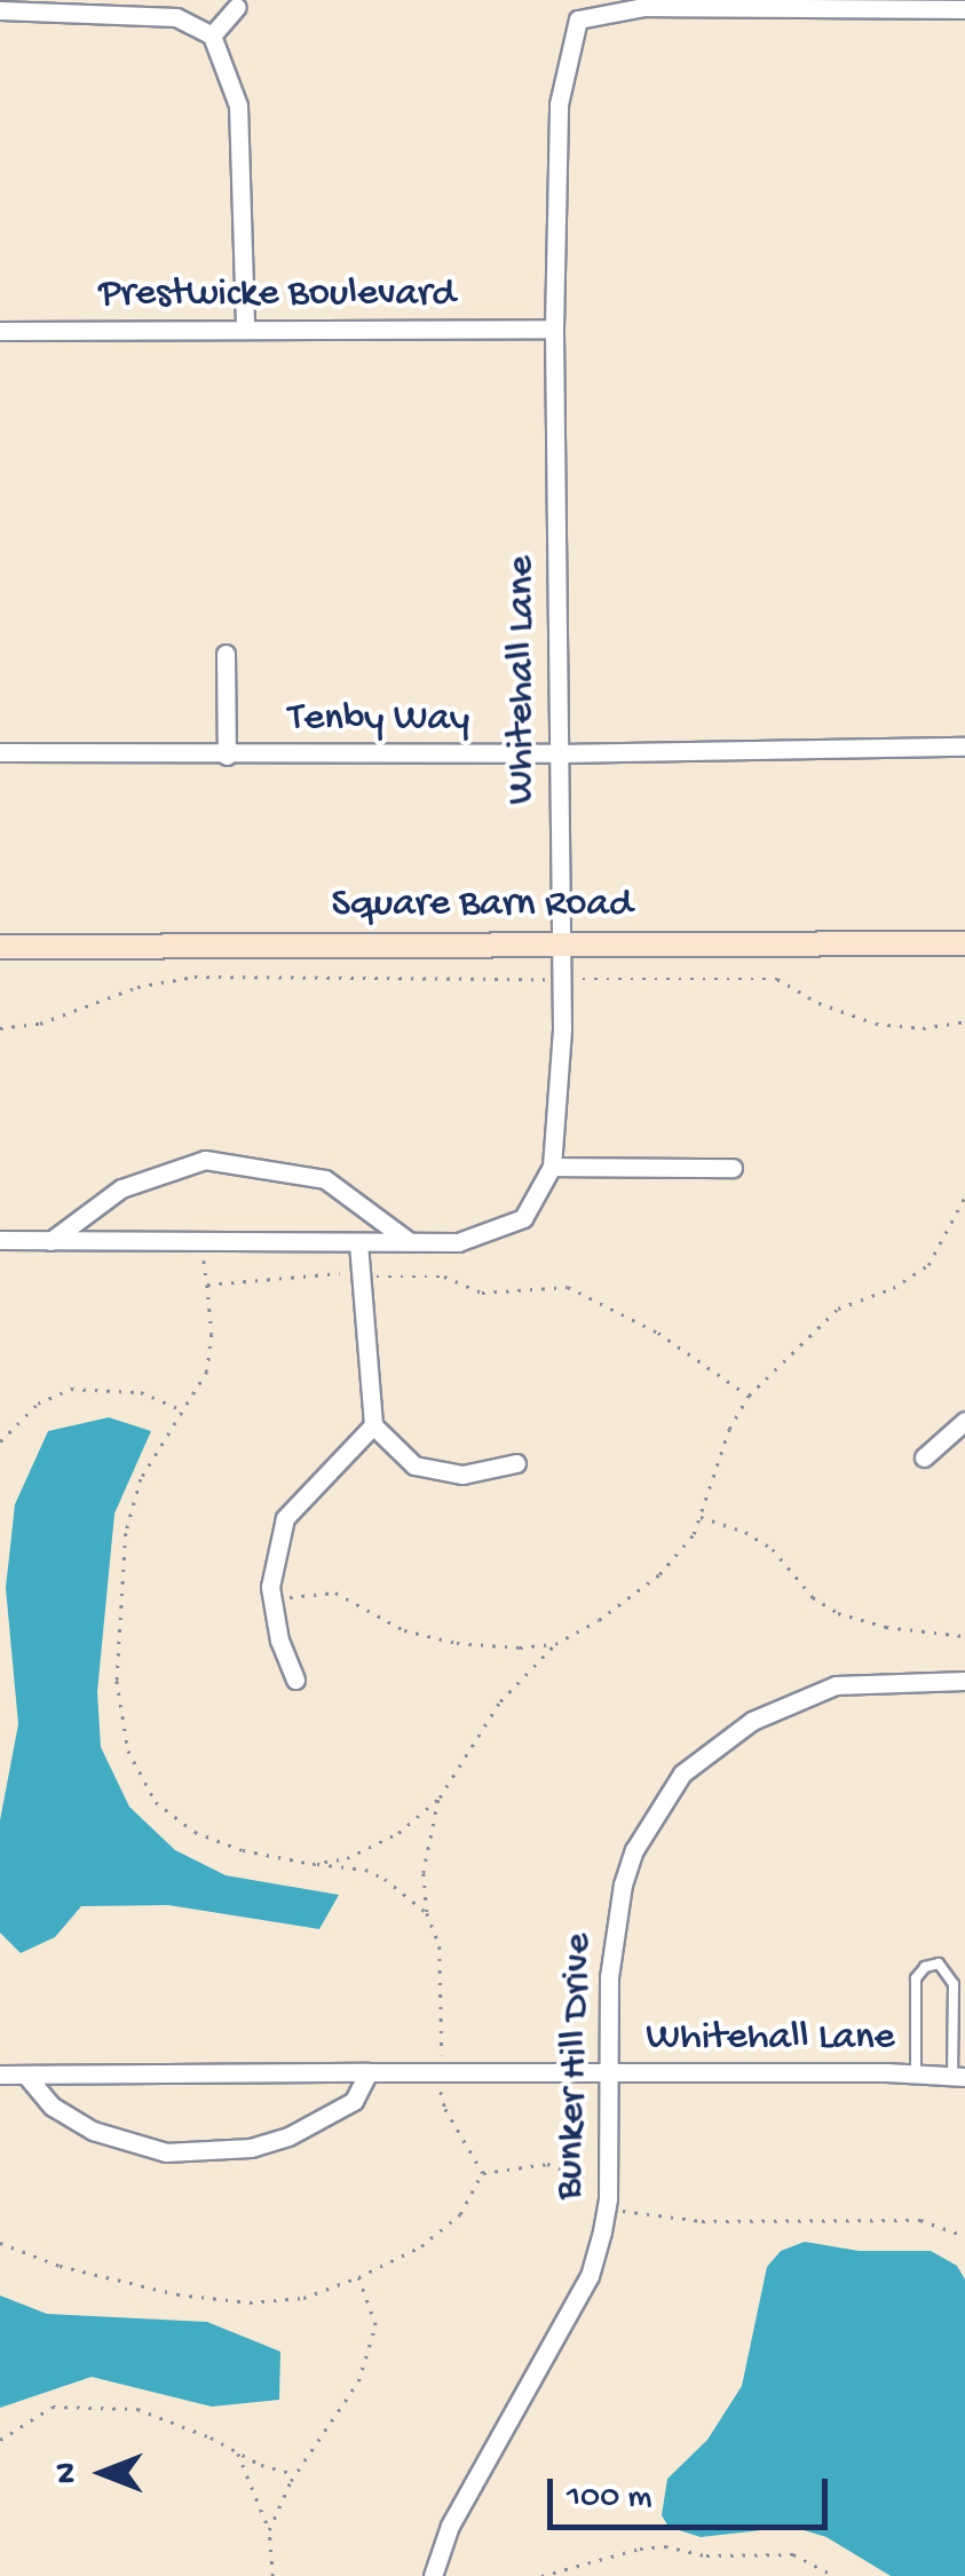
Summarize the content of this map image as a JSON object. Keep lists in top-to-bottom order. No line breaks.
{"streets":{"street":["Prestwicke Boulevard","Whitehall Lane","Tenby Way","Square Barn Road","Bunker Hill Drive"]},"crossings":[["Prestwicke Boulevard","Whitehall Lane"],["Whitehall Lane","Tenby Way"],["Whitehall Lane","Square Barn Road"],["Whitehall Lane","Bunker Hill Drive"]],"scale_bar":"100 m","north":"left"}
